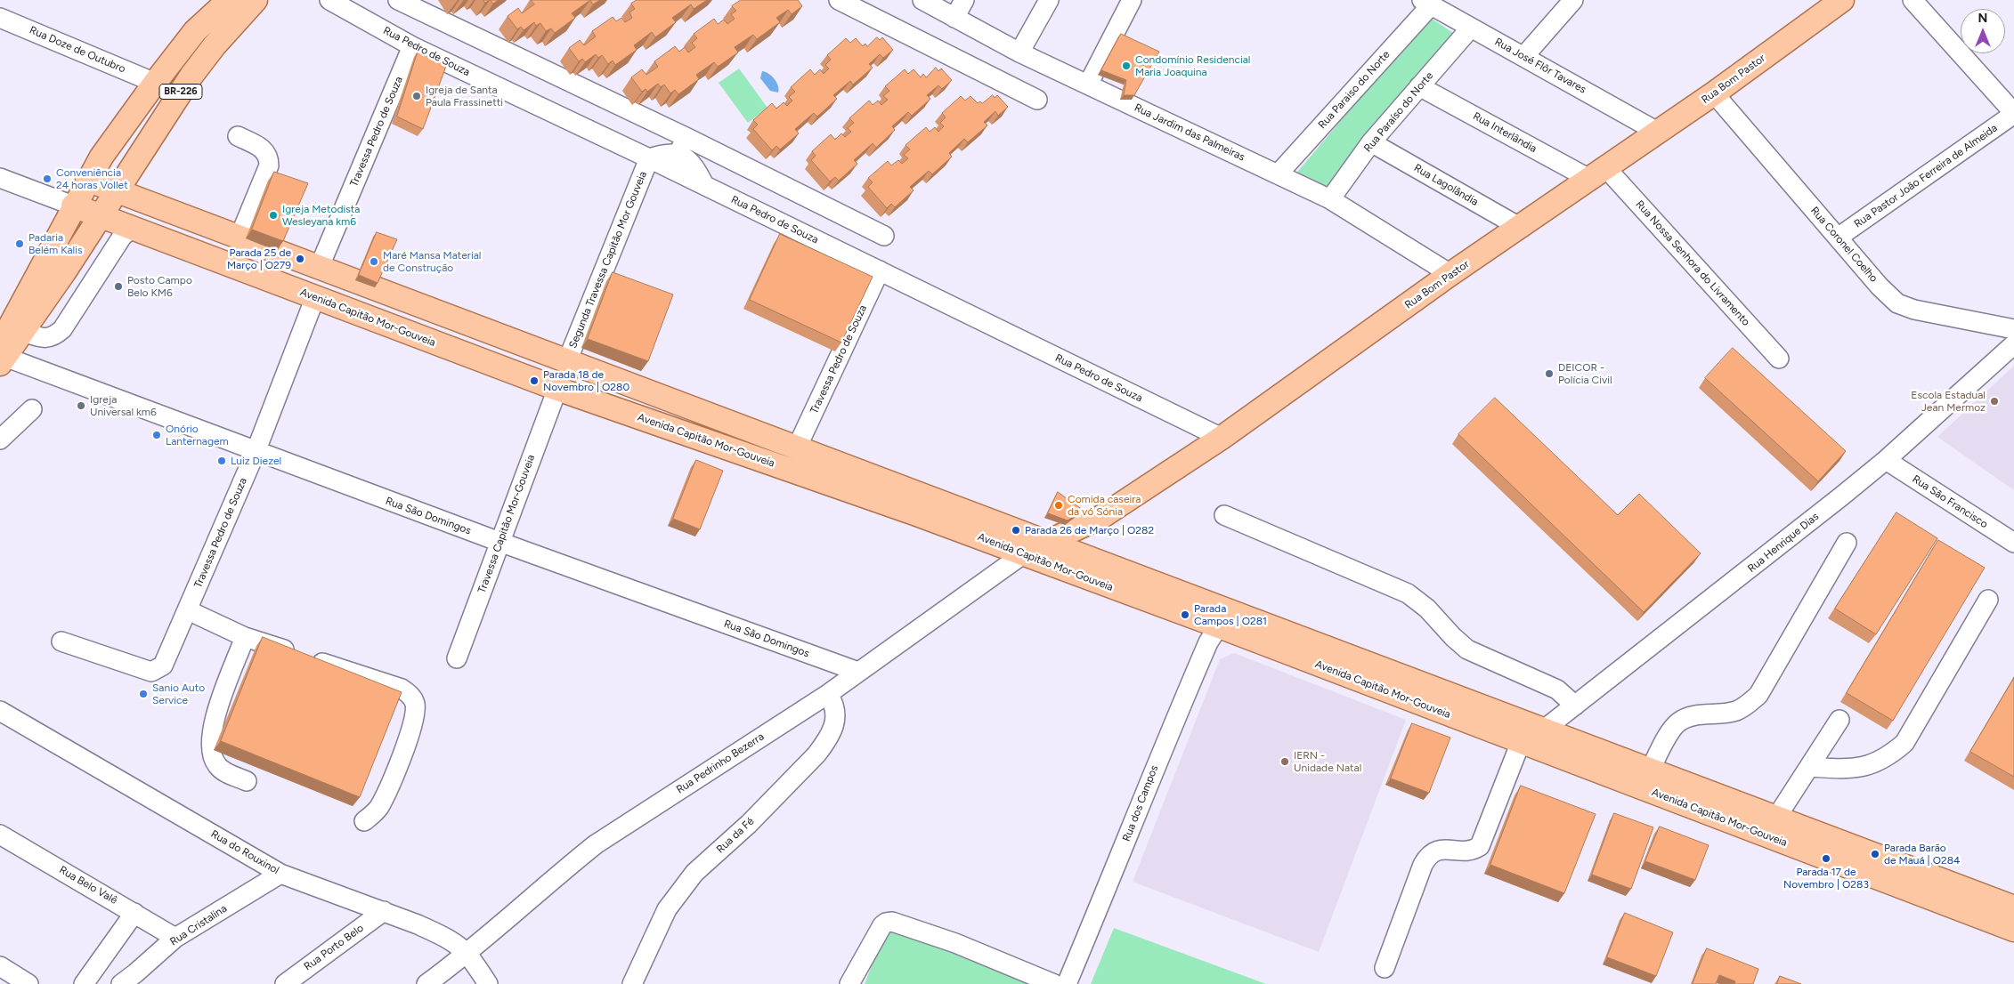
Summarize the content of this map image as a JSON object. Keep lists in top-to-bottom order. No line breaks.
{"streets":{"main road":["Rua Bom Pastor","BR-226","Avenida Capitão Mor-Gouveia"],"street":["Rua Doze de Outubro","Rua Pedro de Souza","Rua José Flôr Tavares","Rua Paraiso do Norte","Rua Paraíso do Norte","Travessa Pedro de Souza","Rua Jardim das Palmeiras","Rua Interlândia","Rua Pastor João Ferreira de Almeida","Rua Lagolândia","Rua Coronel Coelho","Segunda Travessa Capitão Mor Gouveia","Rua Nossa Senhora do Livramento","Rua São Francisco","Rua São Domingos","Travessa Capitão Mor-Gouveia","Rua Henrique Dias","Rua Pedrinho Bezerra","Rua dos Campos","Rua da Fé","Rua do Rouxinol","Rua Belo Valê","Rua Cristalina","Rua Porto Belo"]},"crossings":[["Rua Doze de Outubro","BR-226"],["Rua Pedro de Souza","Rua Bom Pastor"],["Rua Pedro de Souza","Travessa Pedro de Souza"],["Rua Pedro de Souza","Segunda Travessa Capitão Mor Gouveia"],["Rua José Flôr Tavares","Rua Bom Pastor"],["Rua José Flôr Tavares","Rua Paraiso do Norte"],["Rua José Flôr Tavares","Rua Paraíso do Norte"],["Rua Bom Pastor","Rua Jardim das Palmeiras"],["Rua Bom Pastor","Rua Interlândia"],["Rua Bom Pastor","Rua Lagolândia"],["Rua Bom Pastor","Rua Coronel Coelho"],["Rua Bom Pastor","Rua Nossa Senhora do Livramento"],["Rua Bom Pastor","Avenida Capitão Mor-Gouveia"],["Rua Bom Pastor","Rua Pedrinho Bezerra"],["Rua Paraiso do Norte","Rua Jardim das Palmeiras"],["BR-226","Avenida Capitão Mor-Gouveia"],["BR-226","Rua São Domingos"],["Rua Paraíso do Norte","Rua Jardim das Palmeiras"],["Rua Paraíso do Norte","Rua Interlândia"],["Rua Paraíso do Norte","Rua Lagolândia"],["Travessa Pedro de Souza","Avenida Capitão Mor-Gouveia"],["Travessa Pedro de Souza","Rua São Domingos"],["Rua Interlândia","Rua Nossa Senhora do Livramento"],["Rua Pastor João Ferreira de Almeida","Rua Coronel Coelho"],["Segunda Travessa Capitão Mor Gouveia","Avenida Capitão Mor-Gouveia"],["Avenida Capitão Mor-Gouveia","Travessa Capitão Mor-Gouveia"],["Avenida Capitão Mor-Gouveia","Rua Henrique Dias"],["Avenida Capitão Mor-Gouveia","Rua Pedrinho Bezerra"],["Avenida Capitão Mor-Gouveia","Rua dos Campos"],["Rua São Francisco","Rua Henrique Dias"],["Rua São Domingos","Travessa Capitão Mor-Gouveia"],["Rua São Domingos","Rua Pedrinho Bezerra"],["Rua Pedrinho Bezerra","Rua da Fé"],["Rua Pedrinho Bezerra","Rua do Rouxinol"],["Rua do Rouxinol","Rua Cristalina"],["Rua do Rouxinol","Rua Porto Belo"],["Rua Belo Valê","Rua Cristalina"]],"places":["Condomínio Residencial Maria Joaquina","Igreja de Santa Paula Frassinetti","Conveniência 24 horas Vollet","Igreja Metodista Wesleyana km6","Padaria Belém Kalis","Parada 25 de Março | O279","Maré Mansa Material de Construção","Posto Campo Belo KM6","DEICOR - Polícia Civil","Parada 18 de Novembro | O280","Escola Estadual Jean Mermoz","Igreja Universal km6","Onório Lanternagem","Luiz Diezel","Comida caseira da vó Sónia","Parada 26 de Março | O282","Parada Campos | O281","Sanio Auto Service","IERN - Unidade Natal","Parada Barão de Mauá | O284","Parada 17 de Novembro | O283"],"north":"top"}
